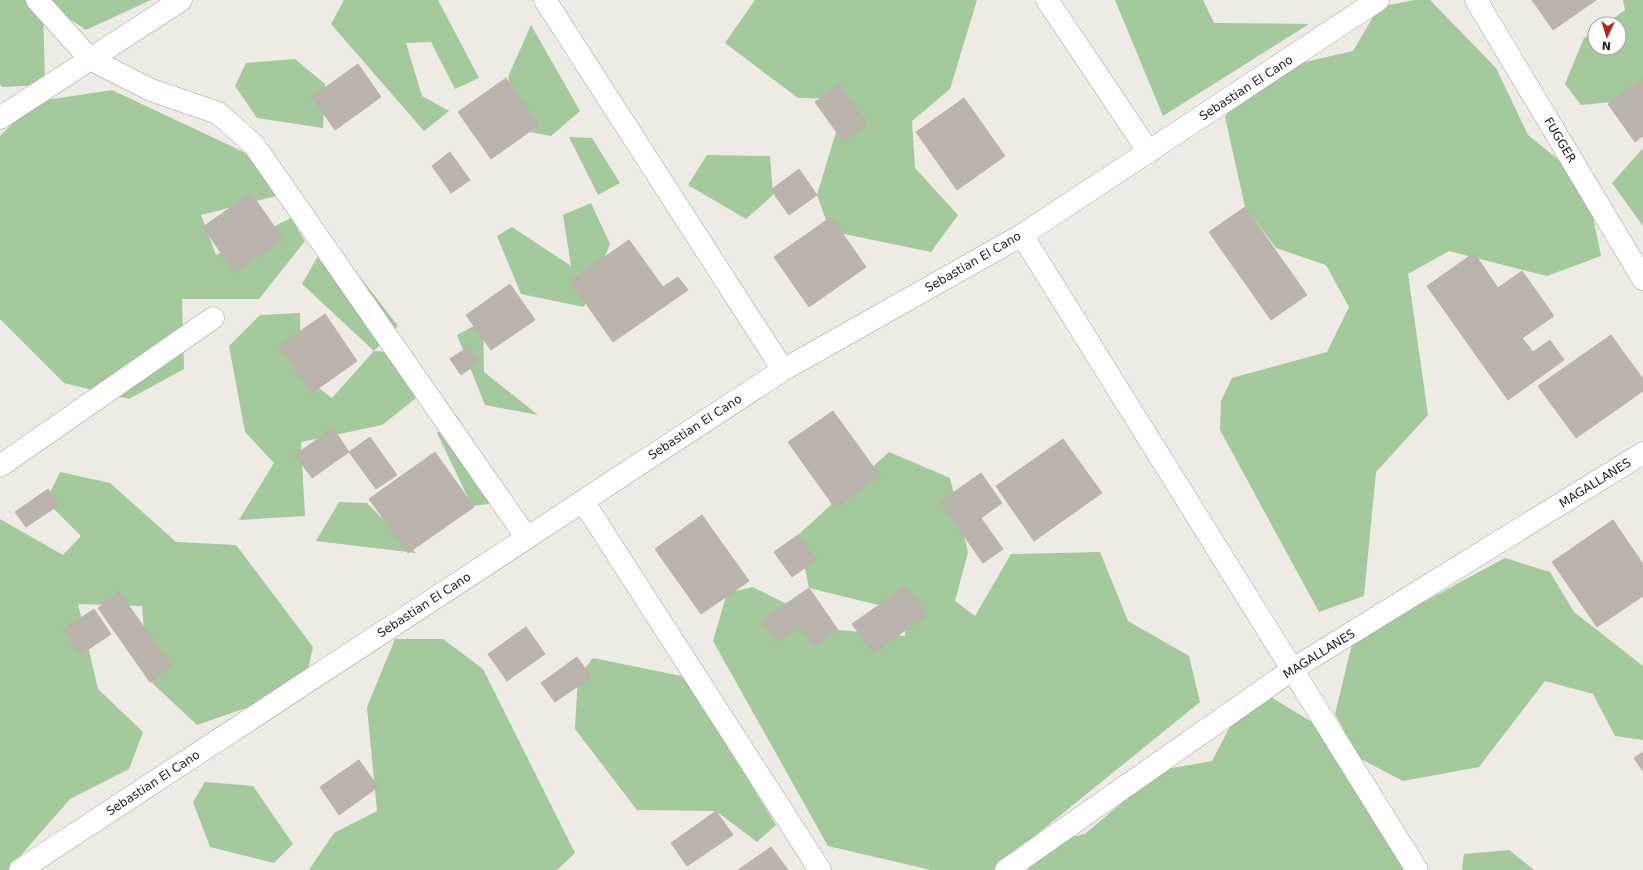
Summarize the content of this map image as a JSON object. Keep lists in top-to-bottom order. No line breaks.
{"streets":{"street":["Sebastian El Cano","FUGGER","MAGALLANES"]},"north":"bottom"}
